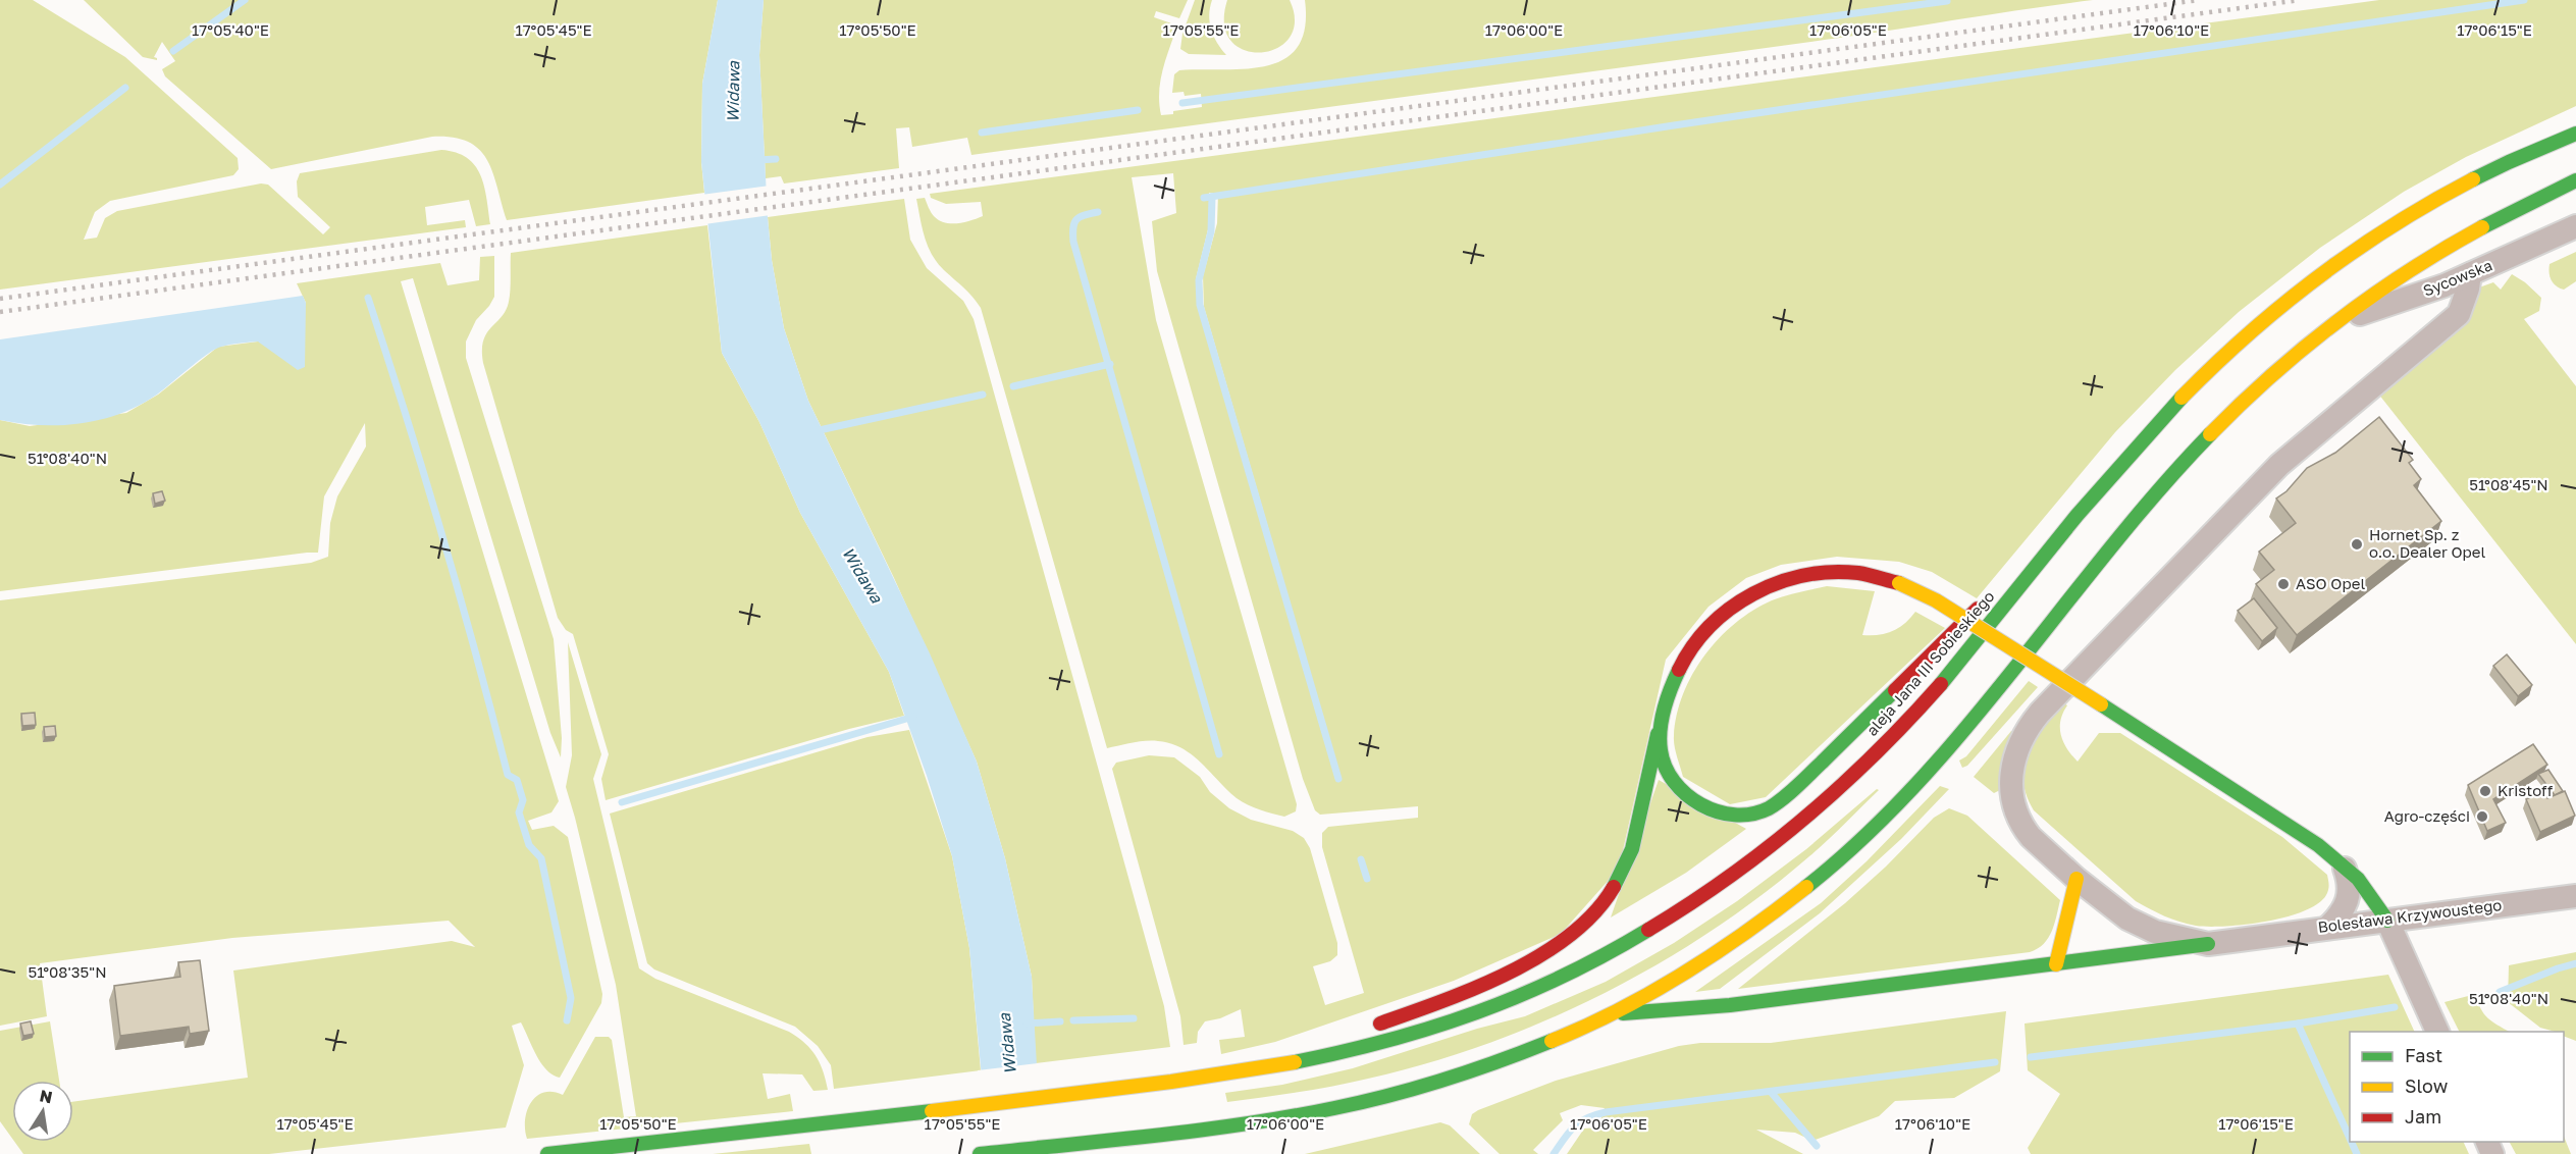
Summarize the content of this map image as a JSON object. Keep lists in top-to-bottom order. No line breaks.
{"streets":{"main road":["aleja Jana III Sobieskiego"],"street":["Sycowska","Bolesława Krzywoustego"]},"water":["Widawa"],"places":["Hornet Sp. z o.o. Dealer Opel","ASO Opel","Kristoff","Agro-części"],"legend":["Fast","Slow","Jam"],"north":"top","coordinates":["17°05'40\"E","17°05'45\"E","17°05'50\"E","17°05'55\"E","17°06'00\"E","17°06'05\"E","17°06'10\"E","17°06'15\"E","51°08'40\"N","51°08'45\"N","51°08'35\"N"]}
